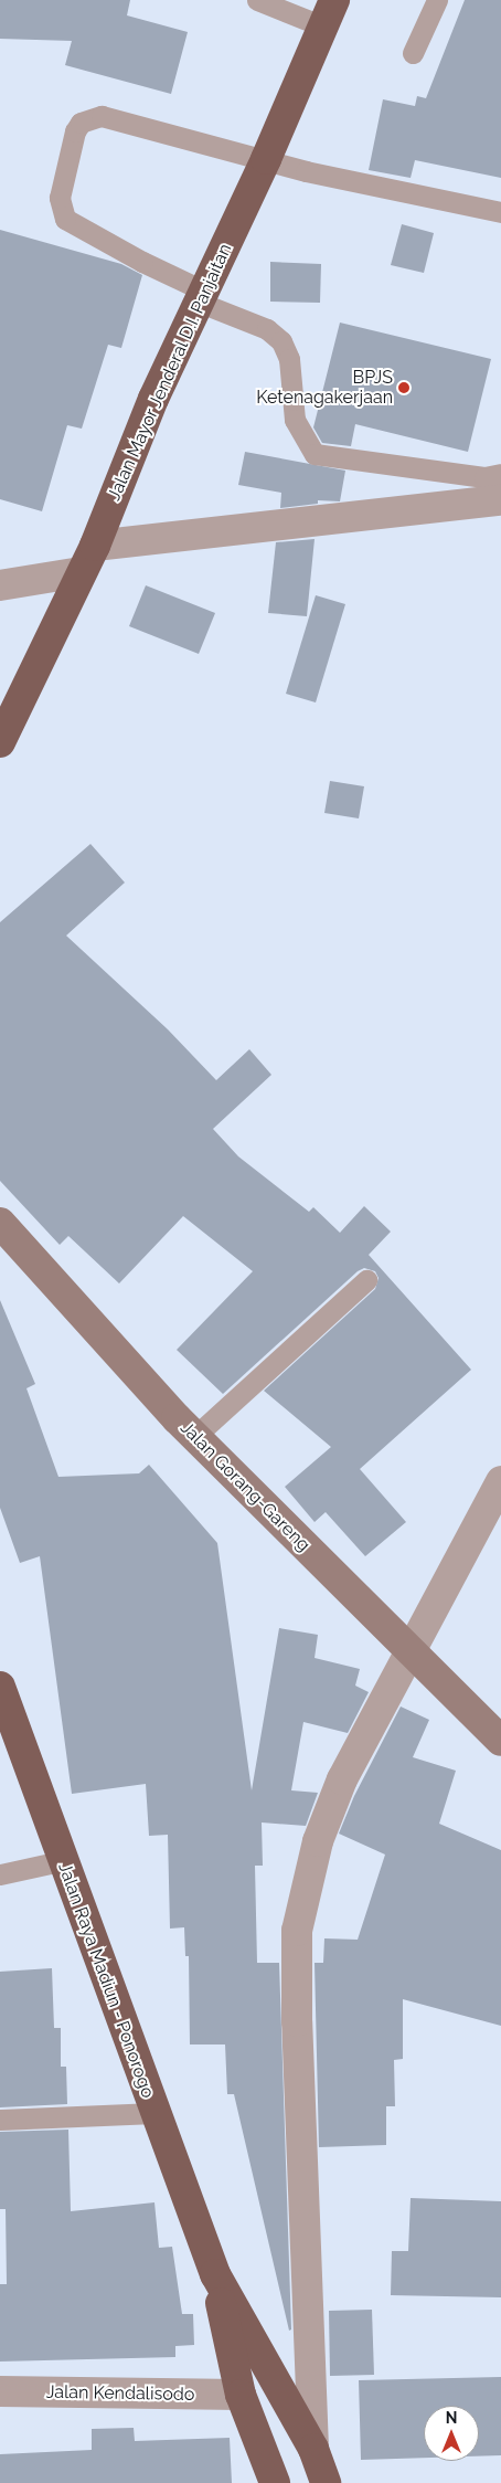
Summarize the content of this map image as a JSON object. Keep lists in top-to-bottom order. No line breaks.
{"streets":{"highway":["Jalan Mayor Jenderal D.I. Panjaitan","Jalan Raya Madiun - Ponorogo"],"main road":["Jalan Gorang-Gareng"],"street":["Jalan Kendalisodo"]},"crossings":[["Jalan Raya Madiun - Ponorogo","Jalan Kendalisodo"]],"places":["BPJS Ketenagakerjaan"],"north":"top"}
